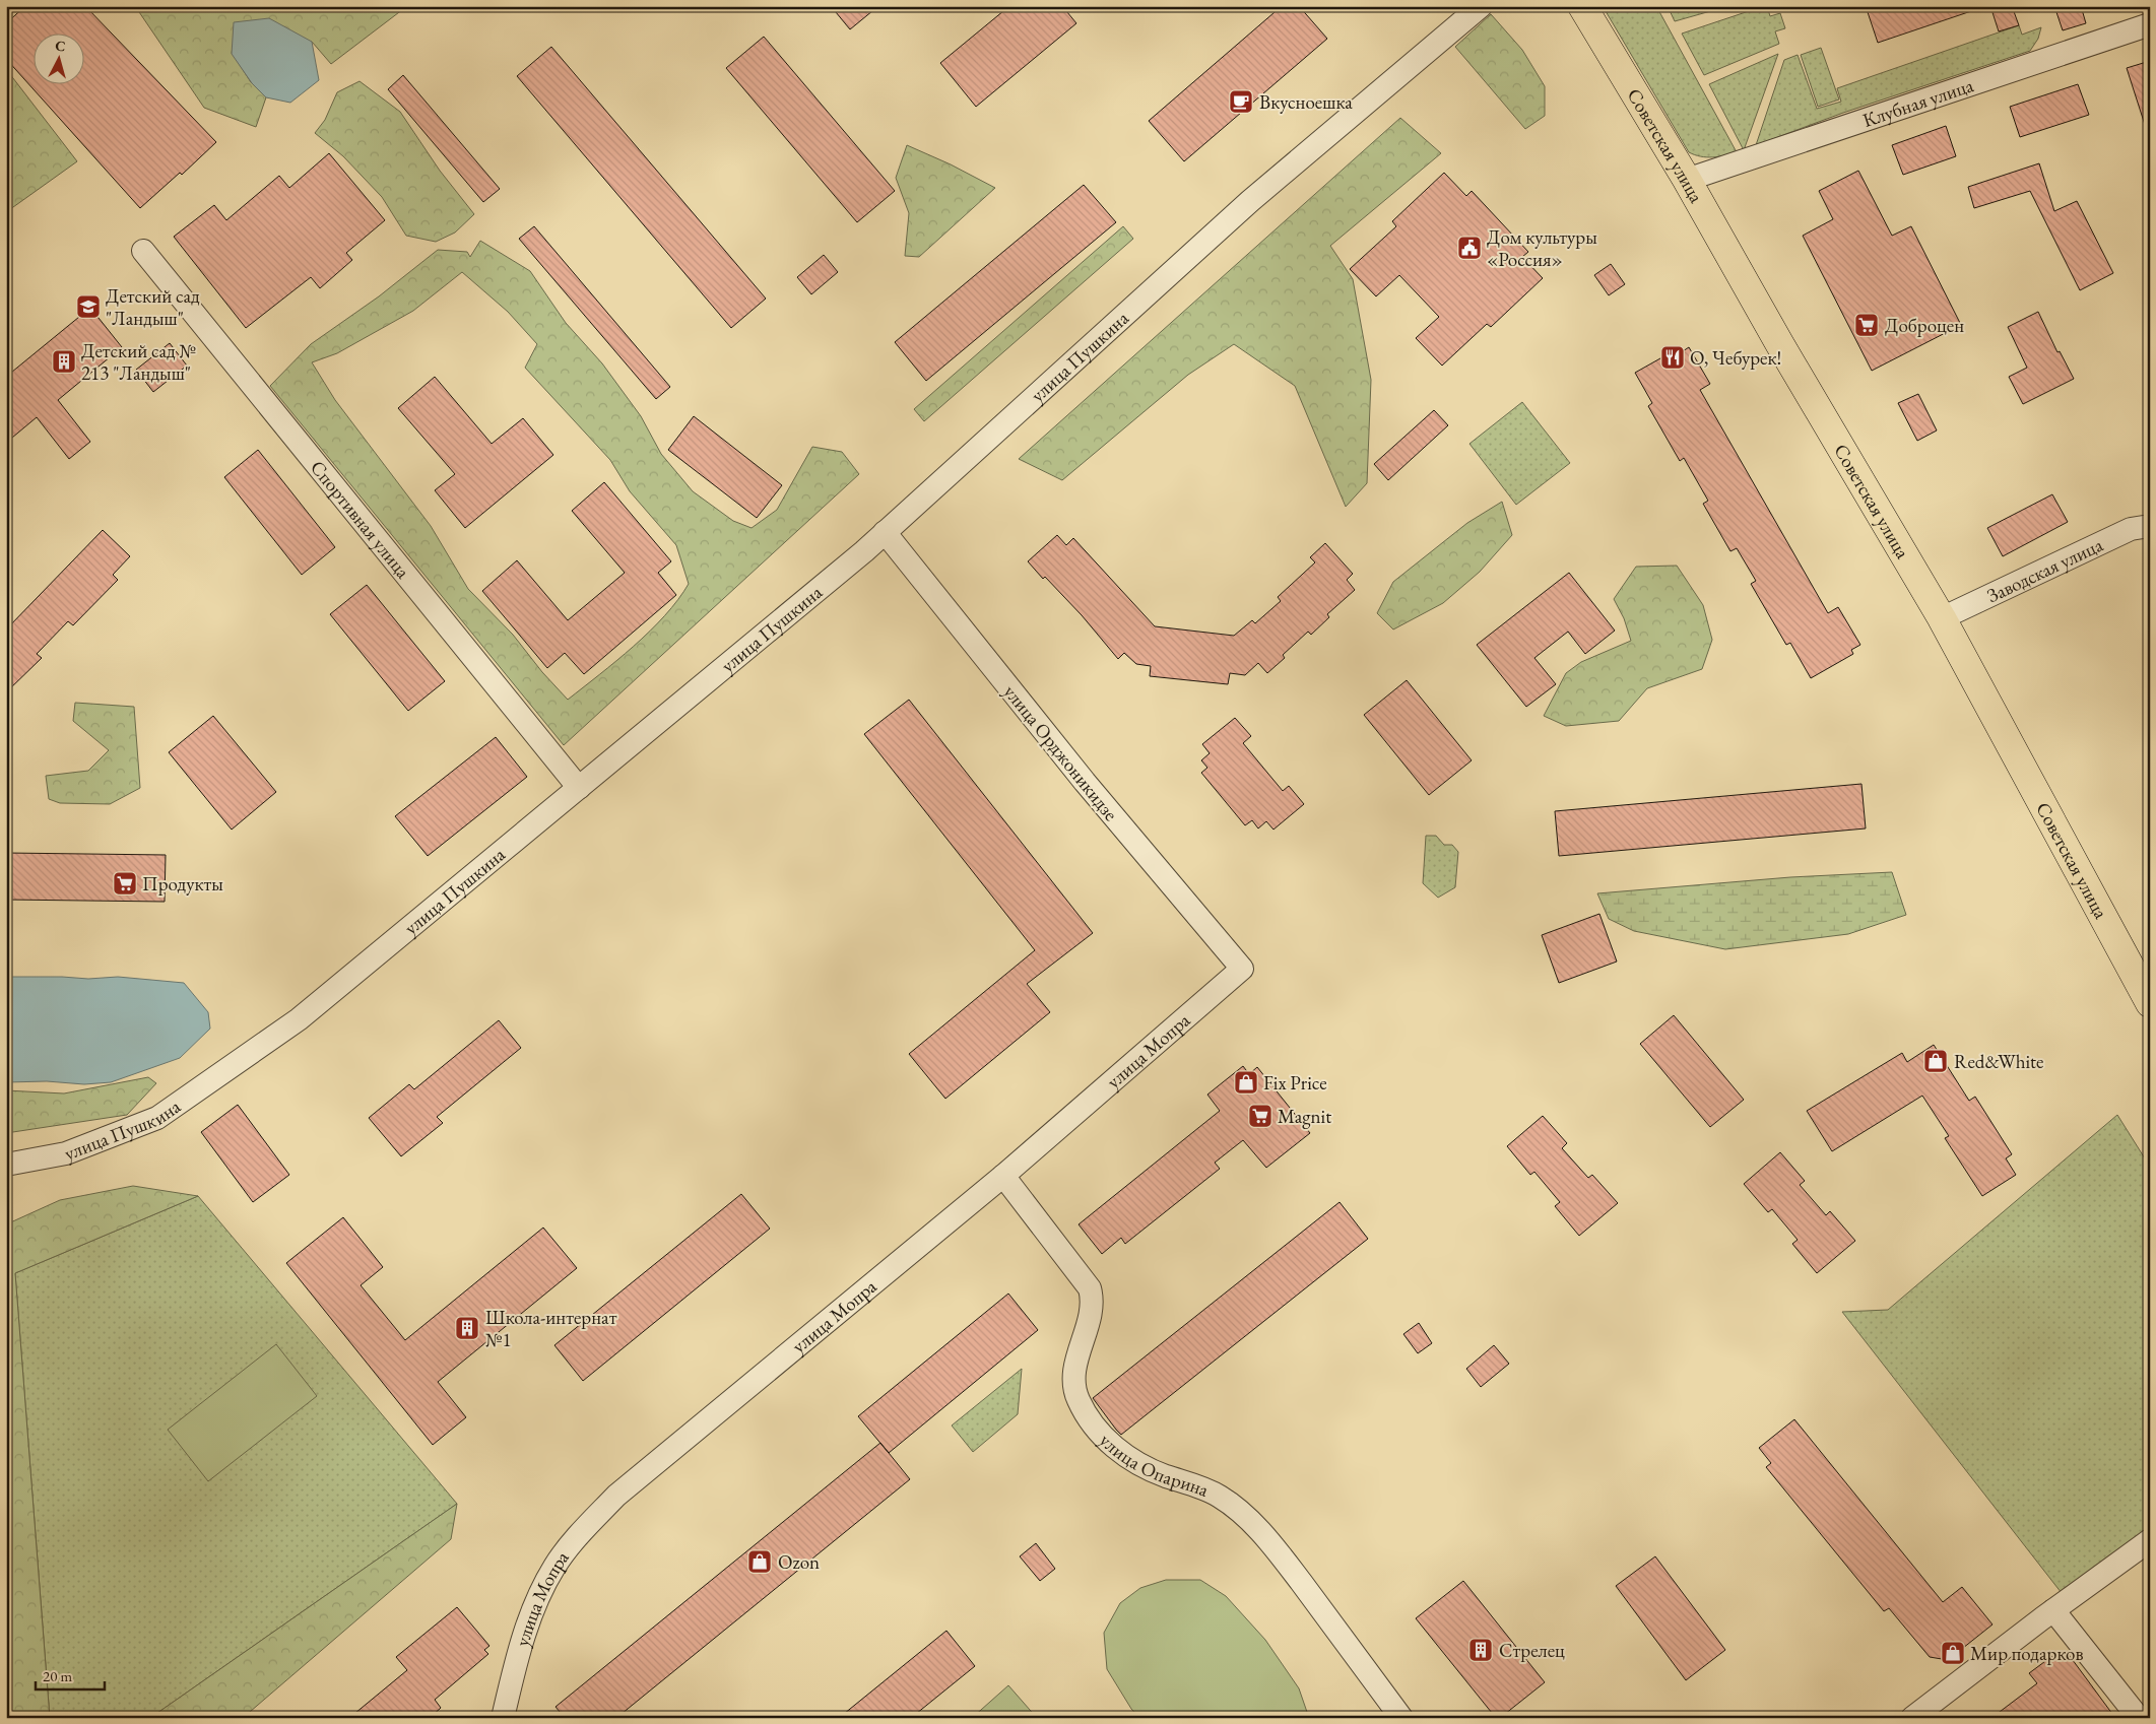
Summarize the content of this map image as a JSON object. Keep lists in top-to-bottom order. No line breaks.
{"streets":{"main road":["Советская улица"],"street":["Клубная улица","улица Пушкина","Спортивная улица","Заводская улица","улица Орджоникидзе","улица Мопра","улица Опарина"]},"crossings":[["Клубная улица","Советская улица"],["Советская улица","Заводская улица"],["улица Пушкина","Спортивная улица"],["улица Пушкина","улица Орджоникидзе"],["улица Орджоникидзе","улица Мопра"],["улица Мопра","улица Опарина"]],"places":{"cafe":["Вкусноешка"],"public building":["Дом культуры «Россия»"],"school or university":["Детский сад \"Ландыш\""],"supermarket":["Доброцен","Продукты","Magnit"],"restaurant":["О, Чебурек!"],"building":["Детский сад № 213 \"Ландыш\"","Школа-интернат №1","Стрелец"],"shop":["Red&White","Fix Price","Ozon","Мир подарков"]},"scale_bar":"20 m","north":"top"}
